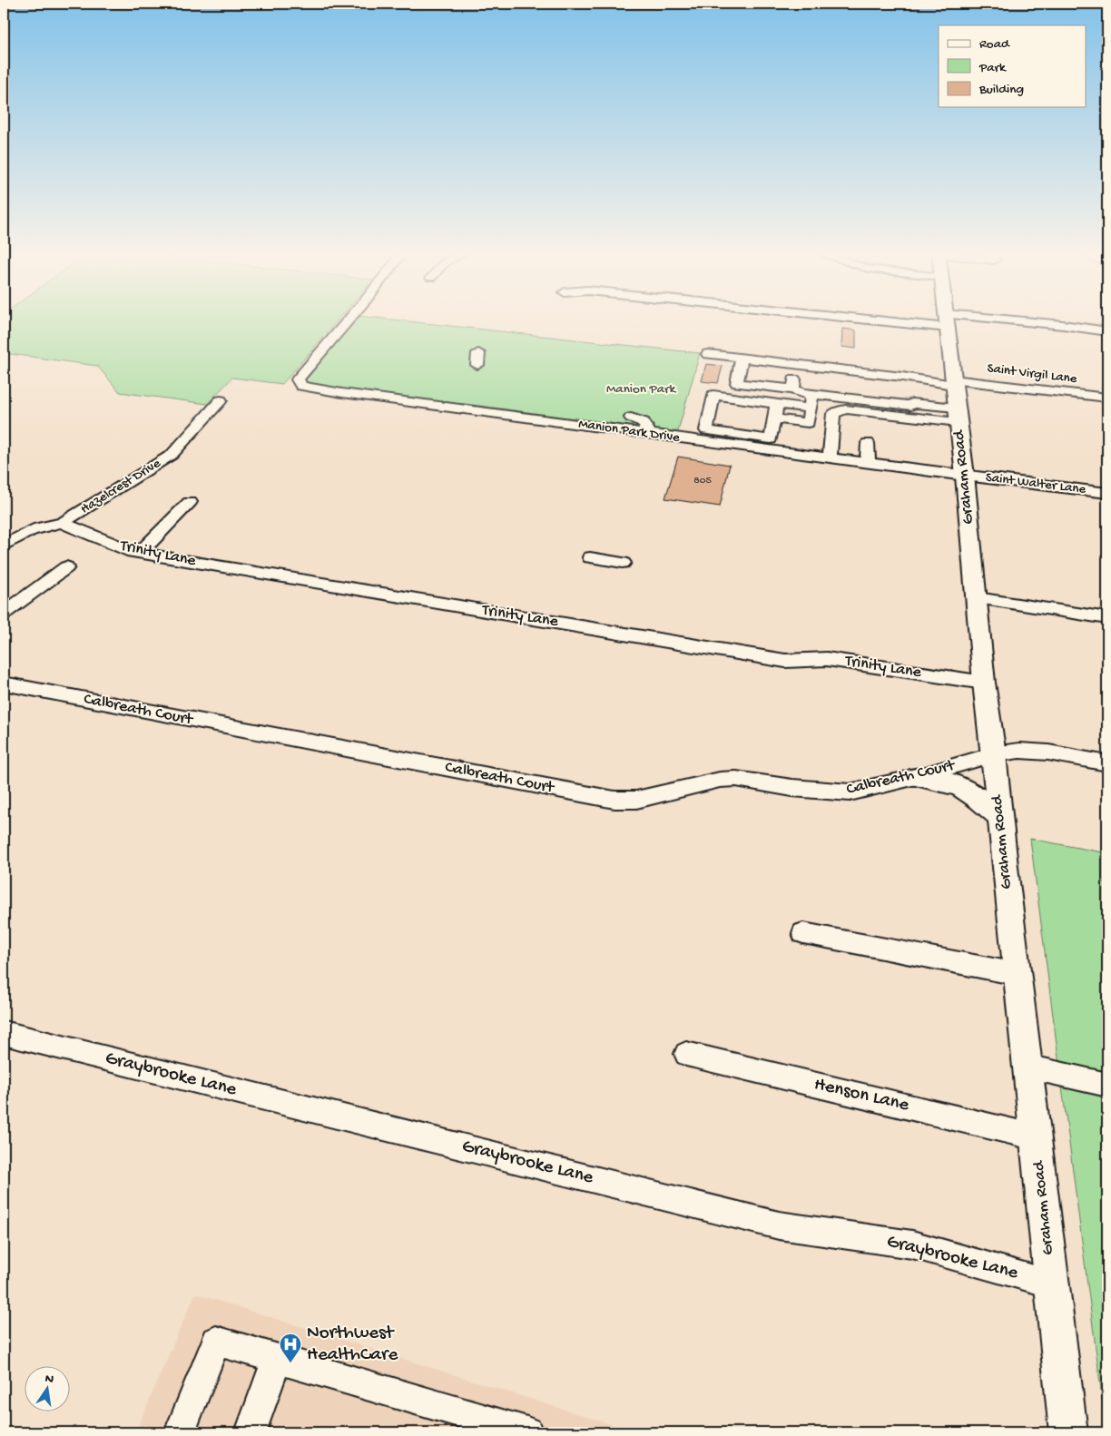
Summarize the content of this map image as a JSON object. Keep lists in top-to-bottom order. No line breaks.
{"streets":{"main road":["Graham Road"],"street":["Saint Virgil Lane","Manion Park Drive","Saint Walter Lane","Hazelcrest Drive","Trinity Lane","Calbreath Court","Graybrooke Lane","Henson Lane"]},"crossings":[["Saint Virgil Lane","Graham Road"],["Manion Park Drive","Graham Road"],["Manion Park Drive","Saint Walter Lane"],["Graham Road","Saint Walter Lane"],["Graham Road","Trinity Lane"],["Graham Road","Calbreath Court"],["Graham Road","Graybrooke Lane"],["Graham Road","Henson Lane"],["Hazelcrest Drive","Trinity Lane"]],"parks":["Manion Park"],"places":{"hospital":["Northwest HealthCare"]},"house_numbers":["805"],"legend":["Road","Park","Building"],"north":"top"}
